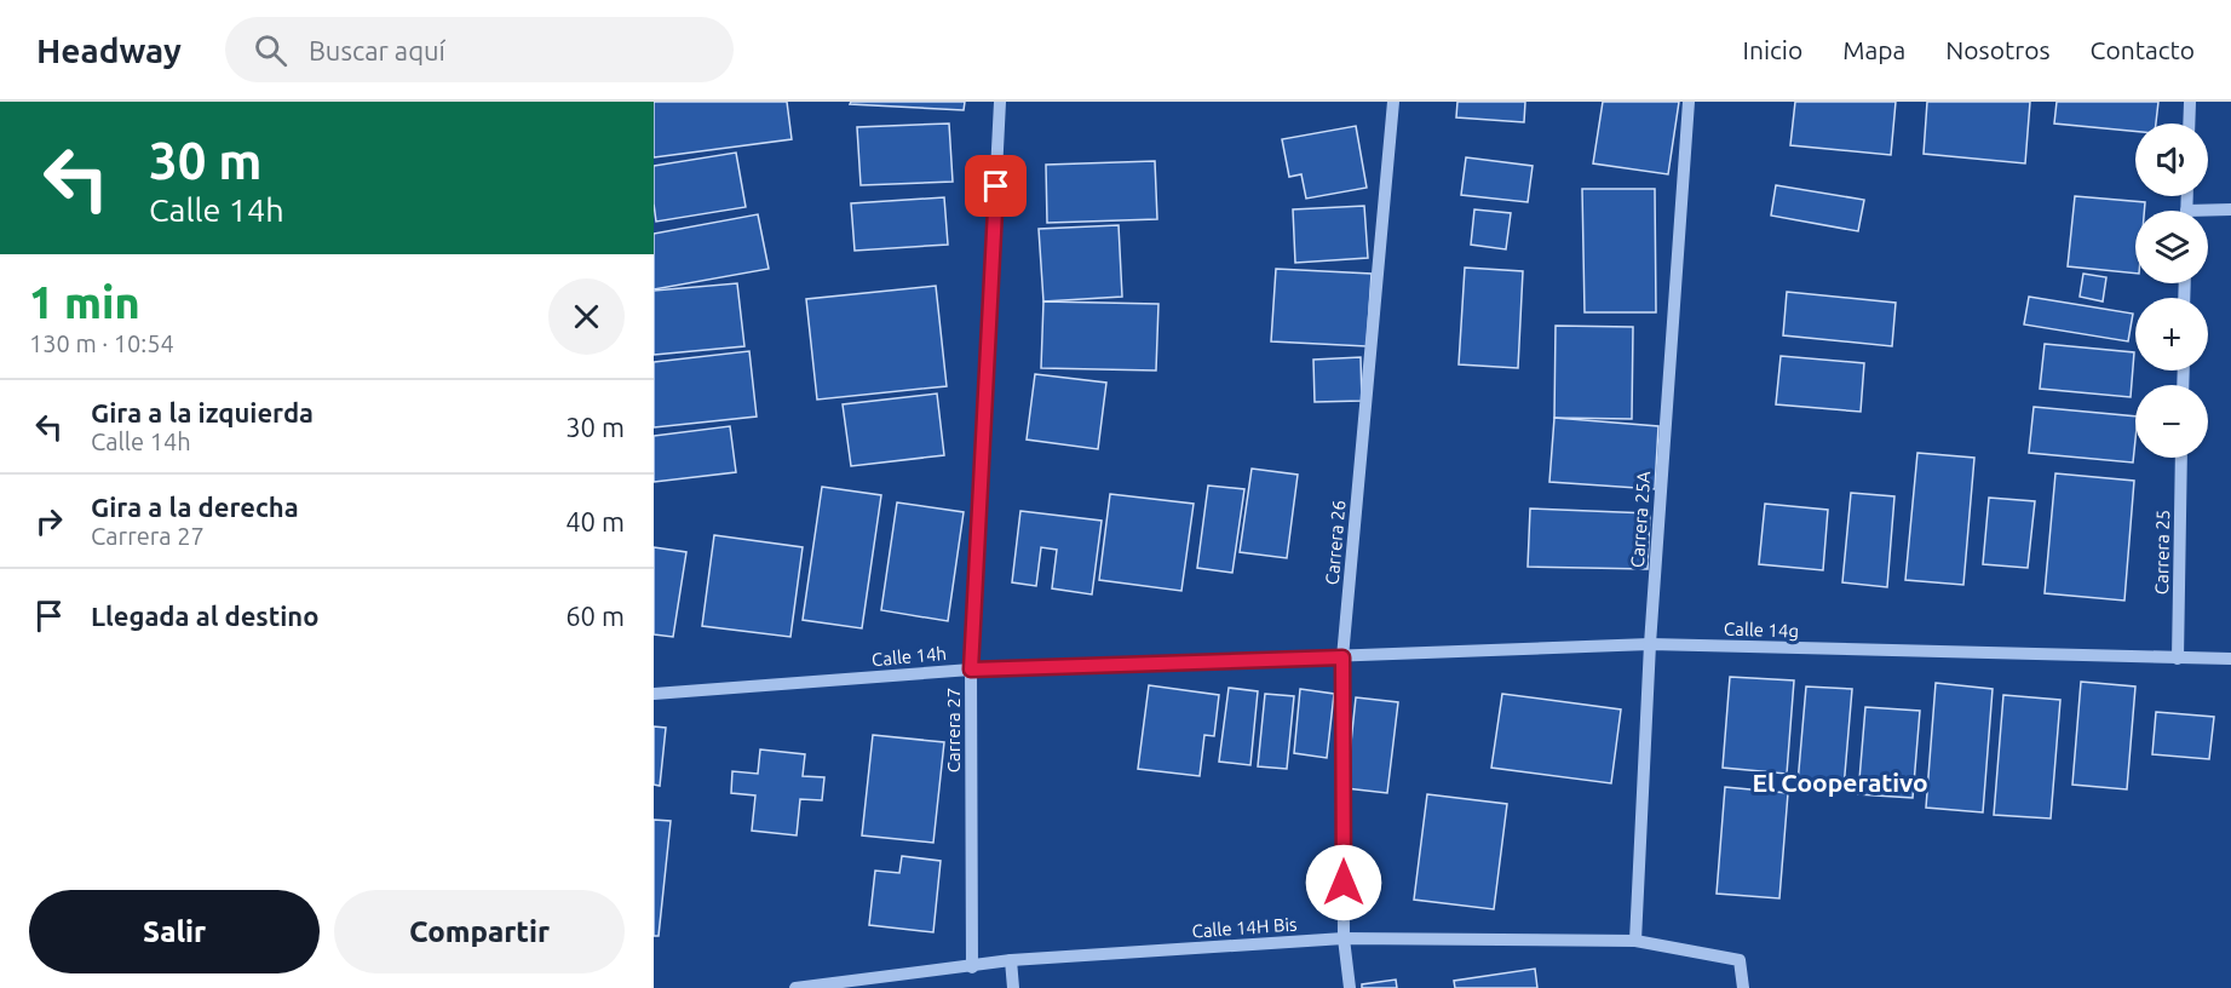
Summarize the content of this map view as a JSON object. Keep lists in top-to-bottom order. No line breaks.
{"streets":{"street":["Carrera 25A","Carrera 26","Carrera 25","Calle 14g","Calle 14h","Carrera 27","Calle 14H Bis"]},"crossings":[["Carrera 25A","Calle 14g"],["Carrera 25A","Calle 14H Bis"],["Carrera 26","Calle 14g"],["Carrera 26","Calle 14h"],["Carrera 26","Calle 14H Bis"],["Carrera 25","Calle 14g"],["Calle 14g","Calle 14h"],["Calle 14h","Carrera 27"],["Carrera 27","Calle 14H Bis"]],"districts":["El Cooperativo"],"page":{"header":"Headway","search":"Buscar aquí","nav":["Inicio","Mapa","Nosotros","Contacto"],"turn":["30 m","Calle 14h"],"map_buttons":["+","−"],"heading":["1 min","130 m · 10:54"],"list":[{"name":"Gira a la izquierda","note":"Calle 14h","value":"30 m"},{"name":"Gira a la derecha","note":"Carrera 27","value":"40 m"},{"name":"Llegada al destino","value":"60 m"}],"buttons":["Salir","Compartir"]}}
